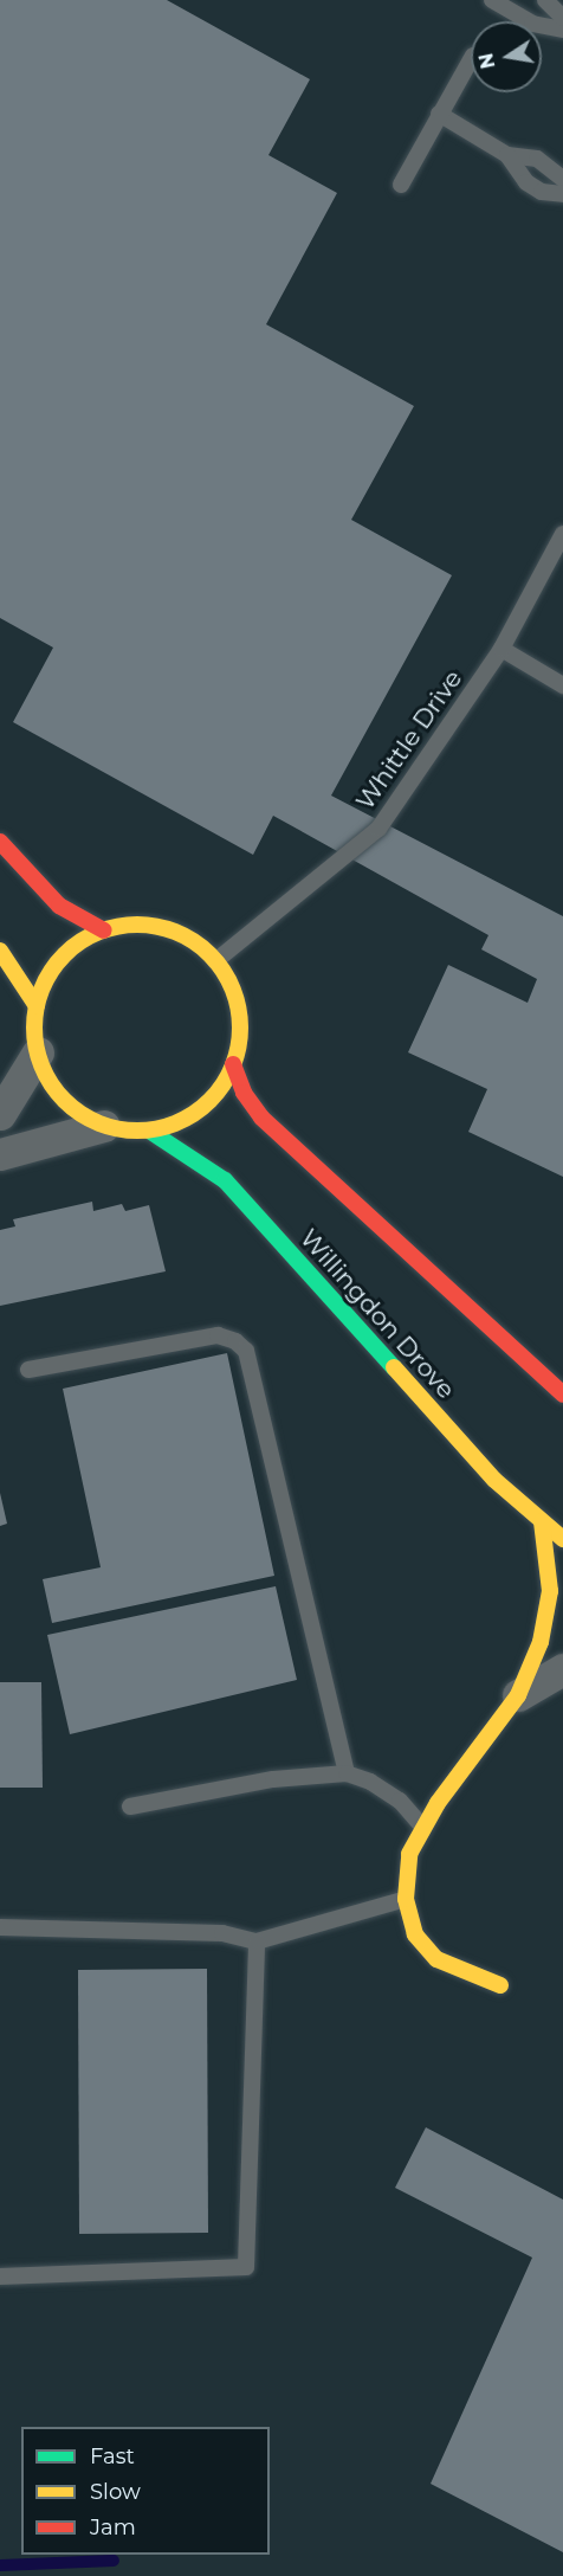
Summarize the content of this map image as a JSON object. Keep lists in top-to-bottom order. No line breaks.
{"streets":{"street":["Willingdon Drove"],"lane":["Whittle Drive"]},"crossings":[["Whittle Drive","Willingdon Drove"]],"legend":["Fast","Slow","Jam"],"north":"left"}
